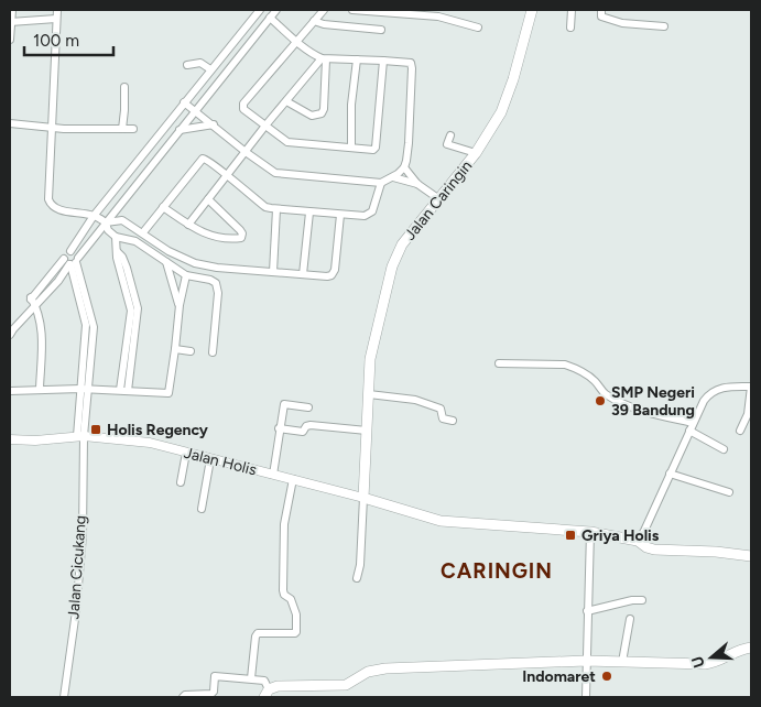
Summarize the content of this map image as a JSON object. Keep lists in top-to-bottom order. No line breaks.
{"streets":{"main road":["Jalan Caringin"],"street":["Jalan Holis","Jalan Cicukang"]},"crossings":[["Jalan Caringin","Jalan Holis"],["Jalan Holis","Jalan Cicukang"]],"districts":["CARINGIN"],"places":{"other":["SMP Negeri 39 Bandung","Indomaret"],"transit":["Holis Regency","Griya Holis"]},"scale_bar":"100 m","north":"left"}
